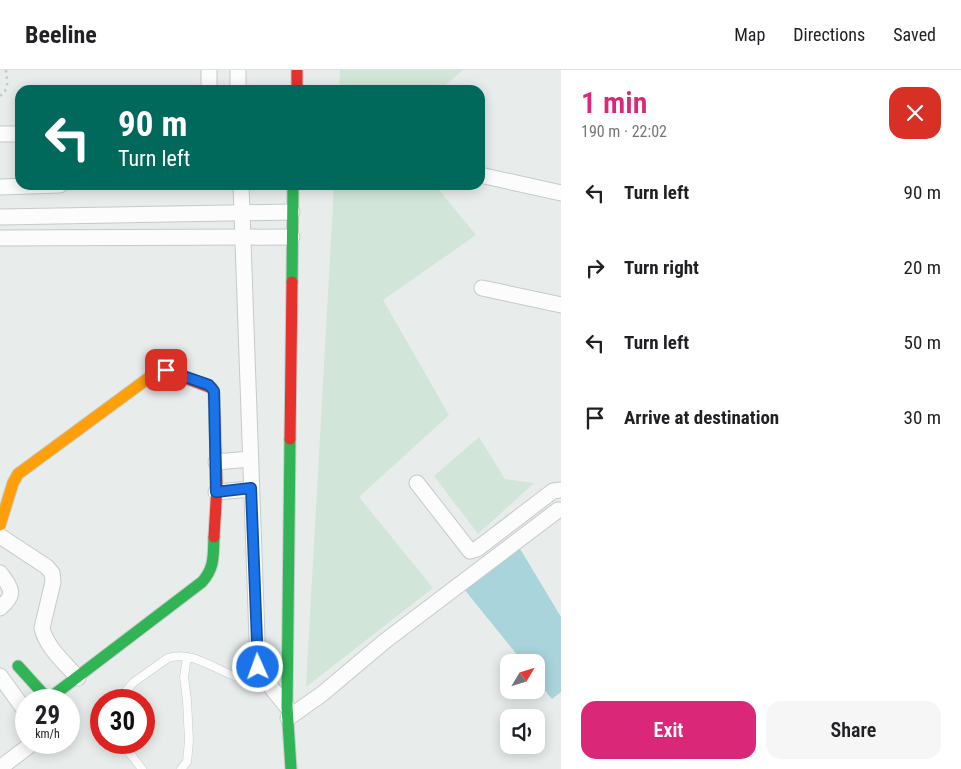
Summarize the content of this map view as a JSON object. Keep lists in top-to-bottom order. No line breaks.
{"north":"top right","page":{"header":"Beeline","nav":["Map","Directions","Saved"],"heading":["1 min","190 m · 22:02"],"turn":["90 m","Turn left"],"list":[{"name":"Turn left","value":"90 m"},{"name":"Turn right","value":"20 m"},{"name":"Turn left","value":"50 m"},{"name":"Arrive at destination","value":"30 m"}],"speed":"29 km/h","limit":"30","buttons":["Exit","Share"]}}
